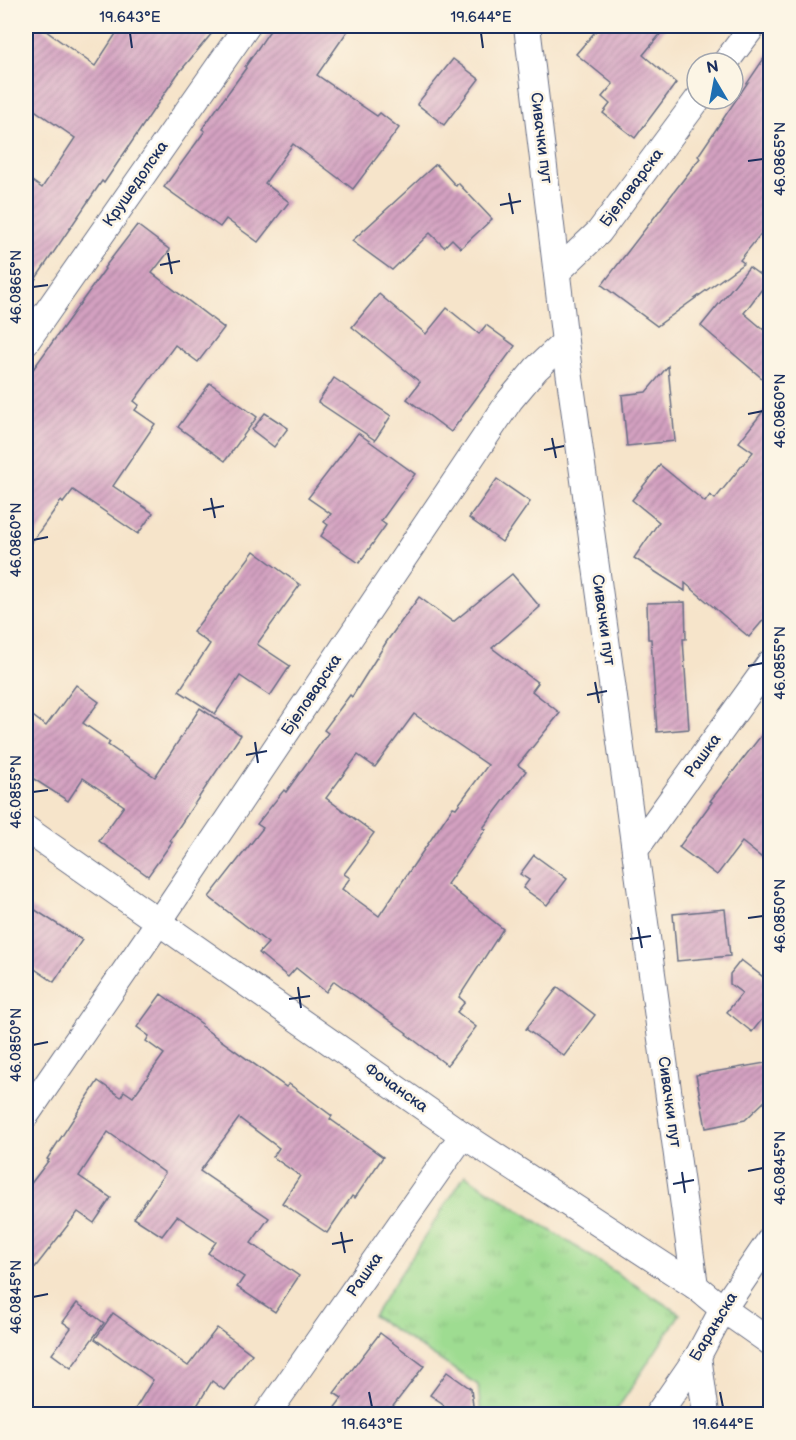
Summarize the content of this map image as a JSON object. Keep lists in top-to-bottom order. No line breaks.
{"streets":{"street":["Сивачки пут","Крушедолска","Бјеловарска","Рашка","Фочанска","Барањска"]},"crossings":[["Сивачки пут","Бјеловарска"],["Сивачки пут","Рашка"],["Сивачки пут","Фочанска"],["Бјеловарска","Фочанска"],["Рашка","Фочанска"],["Фочанска","Барањска"]],"north":"top","coordinates":["19.643°E","19.644°E","46.0865°N","46.0860°N","46.0855°N","46.0850°N","46.0845°N"]}
